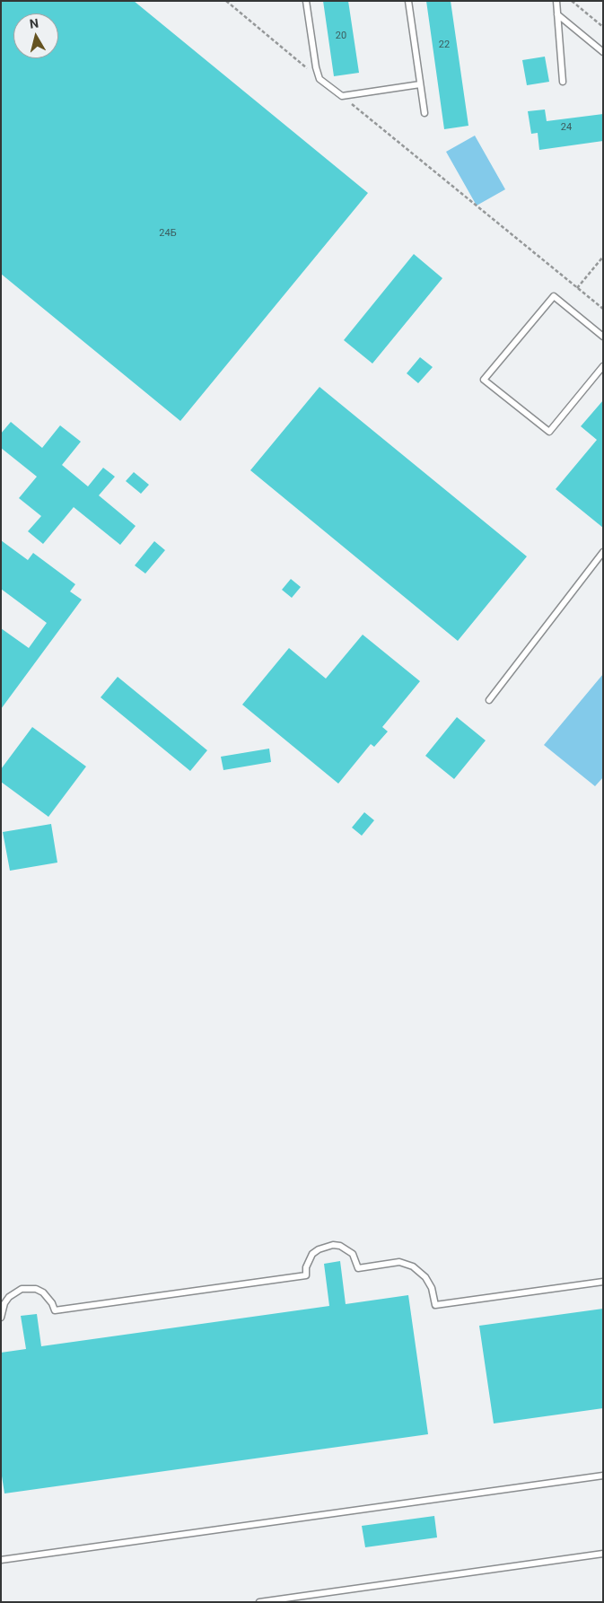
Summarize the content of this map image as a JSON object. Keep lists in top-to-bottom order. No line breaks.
{"house_numbers":["20","22","24","24Б"],"north":"top"}
